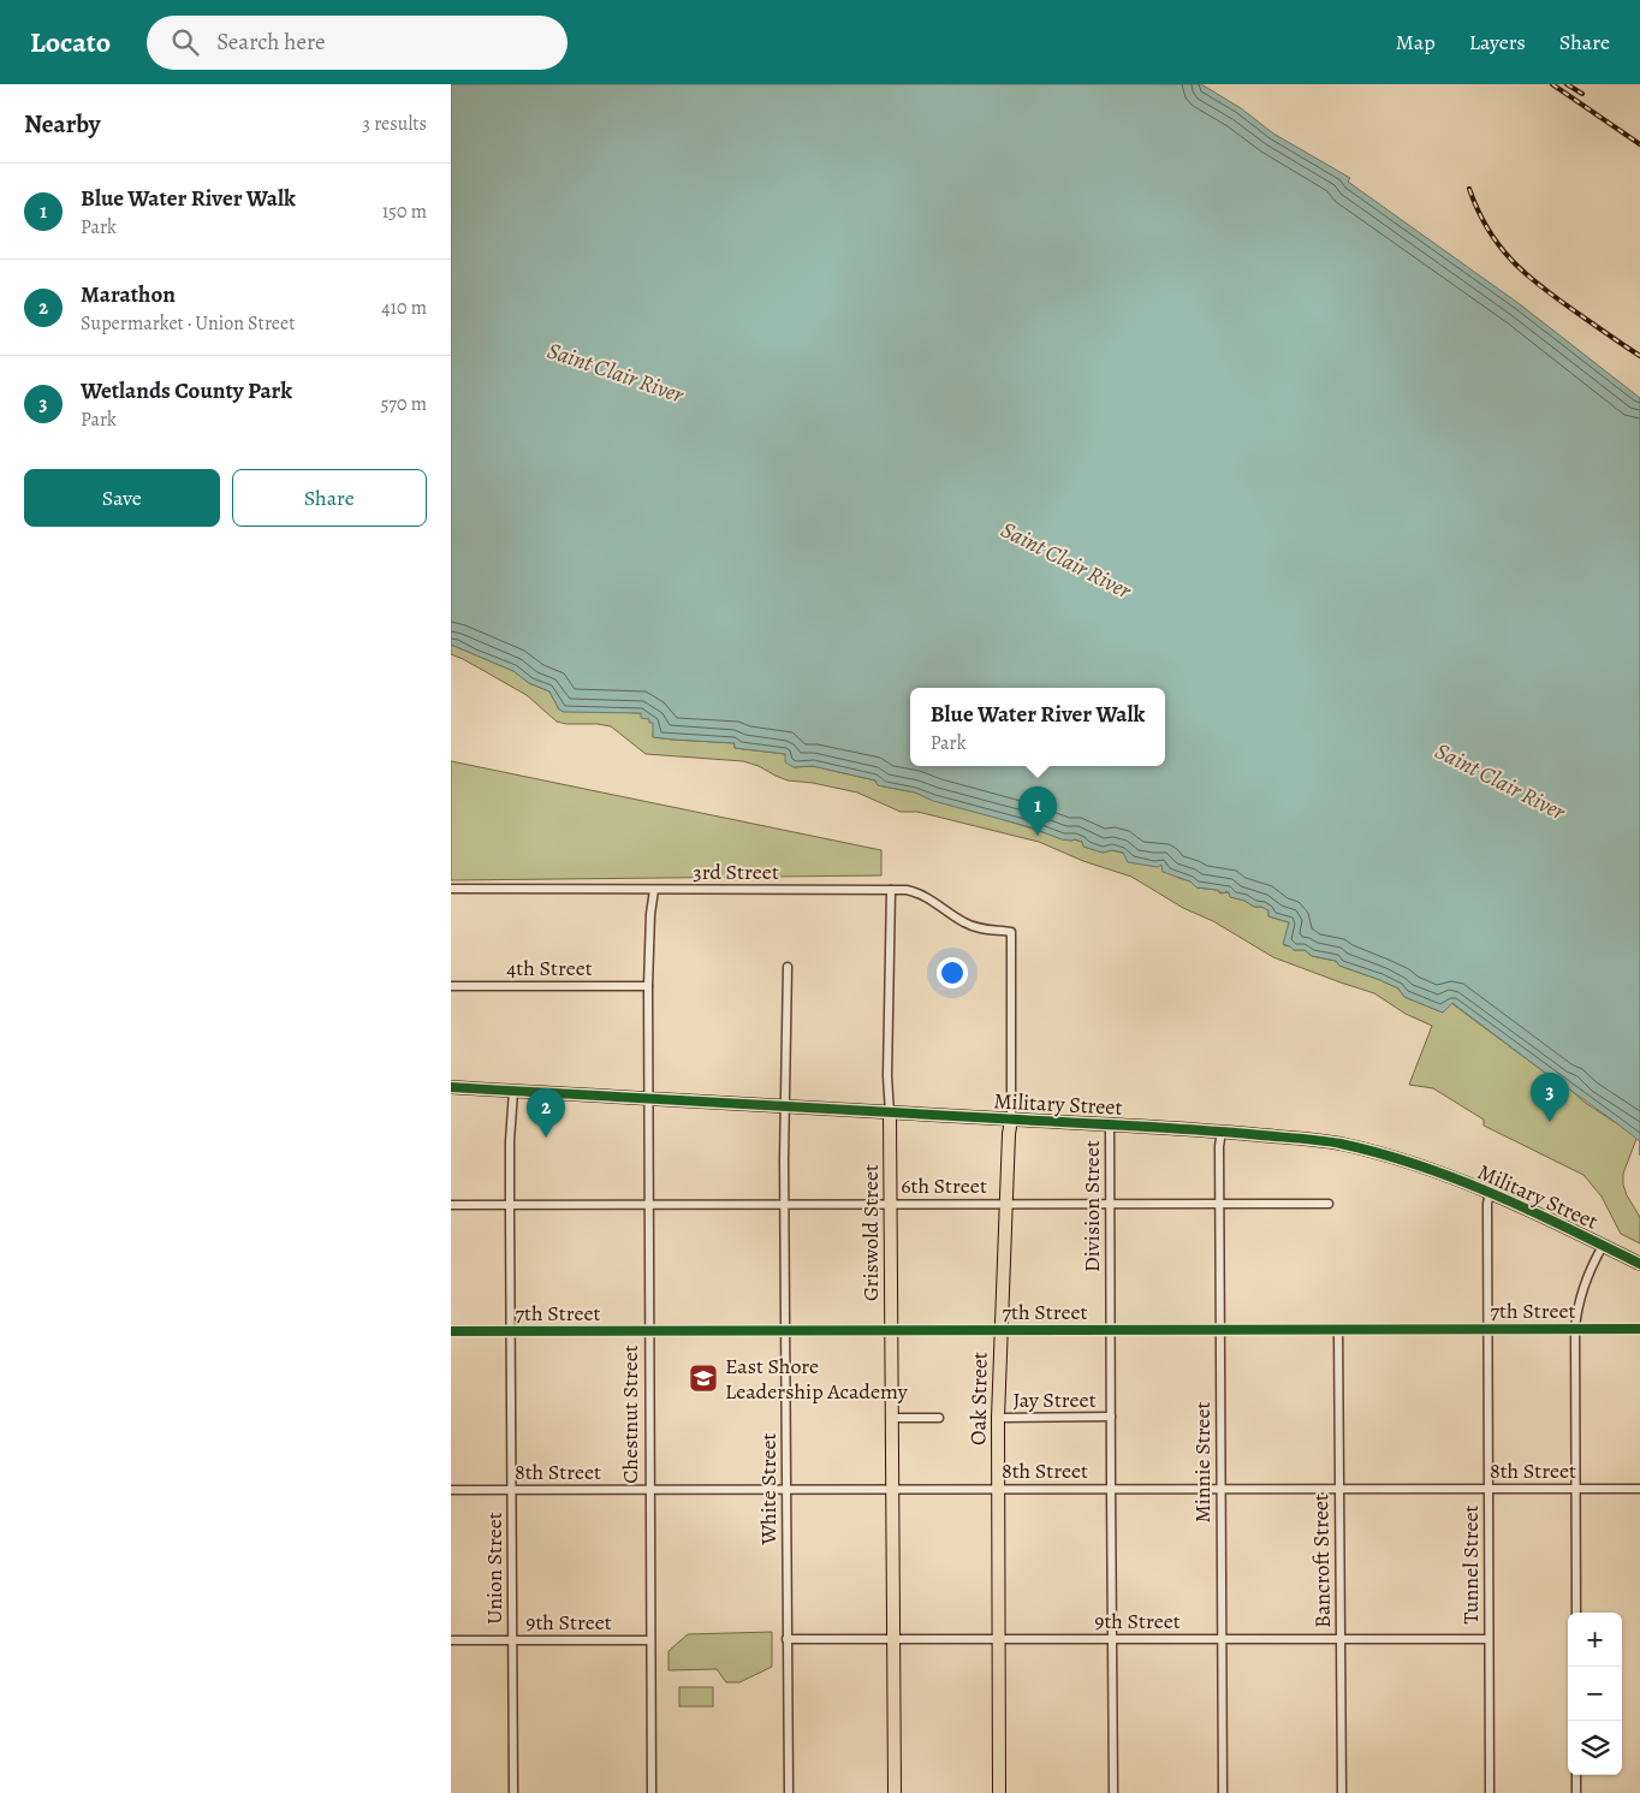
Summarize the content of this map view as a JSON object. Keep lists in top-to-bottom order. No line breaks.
{"streets":{"main road":["Military Street","Griswold Street","Oak Street"],"street":["3rd Street","4th Street","6th Street","Division Street","7th Street","Jay Street","Chestnut Street","Minnie Street","8th Street","White Street","Bancroft Street","Tunnel Street","Union Street","9th Street"]},"crossings":[["3rd Street","Griswold Street"],["3rd Street","Oak Street"],["3rd Street","Chestnut Street"],["4th Street","Chestnut Street"],["Military Street","Division Street"],["Military Street","Griswold Street"],["Military Street","Oak Street"],["Military Street","Chestnut Street"],["Military Street","Minnie Street"],["Military Street","White Street"],["Military Street","Tunnel Street"],["Military Street","Union Street"],["6th Street","Division Street"],["6th Street","Griswold Street"],["6th Street","Oak Street"],["6th Street","Chestnut Street"],["6th Street","Minnie Street"],["6th Street","White Street"],["6th Street","Union Street"],["Division Street","7th Street"],["Division Street","Jay Street"],["Division Street","8th Street"],["Division Street","9th Street"],["Griswold Street","7th Street"],["Griswold Street","8th Street"],["Griswold Street","9th Street"],["7th Street","Oak Street"],["7th Street","Chestnut Street"],["7th Street","Minnie Street"],["7th Street","White Street"],["7th Street","Bancroft Street"],["7th Street","Tunnel Street"],["7th Street","Union Street"],["Oak Street","Jay Street"],["Oak Street","8th Street"],["Oak Street","9th Street"],["Chestnut Street","8th Street"],["Chestnut Street","9th Street"],["Minnie Street","8th Street"],["Minnie Street","9th Street"],["8th Street","White Street"],["8th Street","Bancroft Street"],["8th Street","Tunnel Street"],["8th Street","Union Street"],["White Street","9th Street"],["Bancroft Street","9th Street"],["Tunnel Street","9th Street"],["Union Street","9th Street"]],"water":["Saint Clair River"],"places":{"school or university":["East Shore Leadership Academy"]},"page":{"header":"Locato","search":"Search here","nav":["Map","Layers","Share"],"heading":["Nearby","3 results"],"list":[{"mark":"1","name":"Blue Water River Walk","note":"Park","value":"150 m"},{"mark":"2","name":"Marathon","note":"Supermarket · Union Street","value":"410 m"},{"mark":"3","name":"Wetlands County Park","note":"Park","value":"570 m"}],"buttons":["Save","Share"],"popup":["Blue Water River Walk","Park"],"pins":["1","3","2"],"map_buttons":["+","−"]}}
